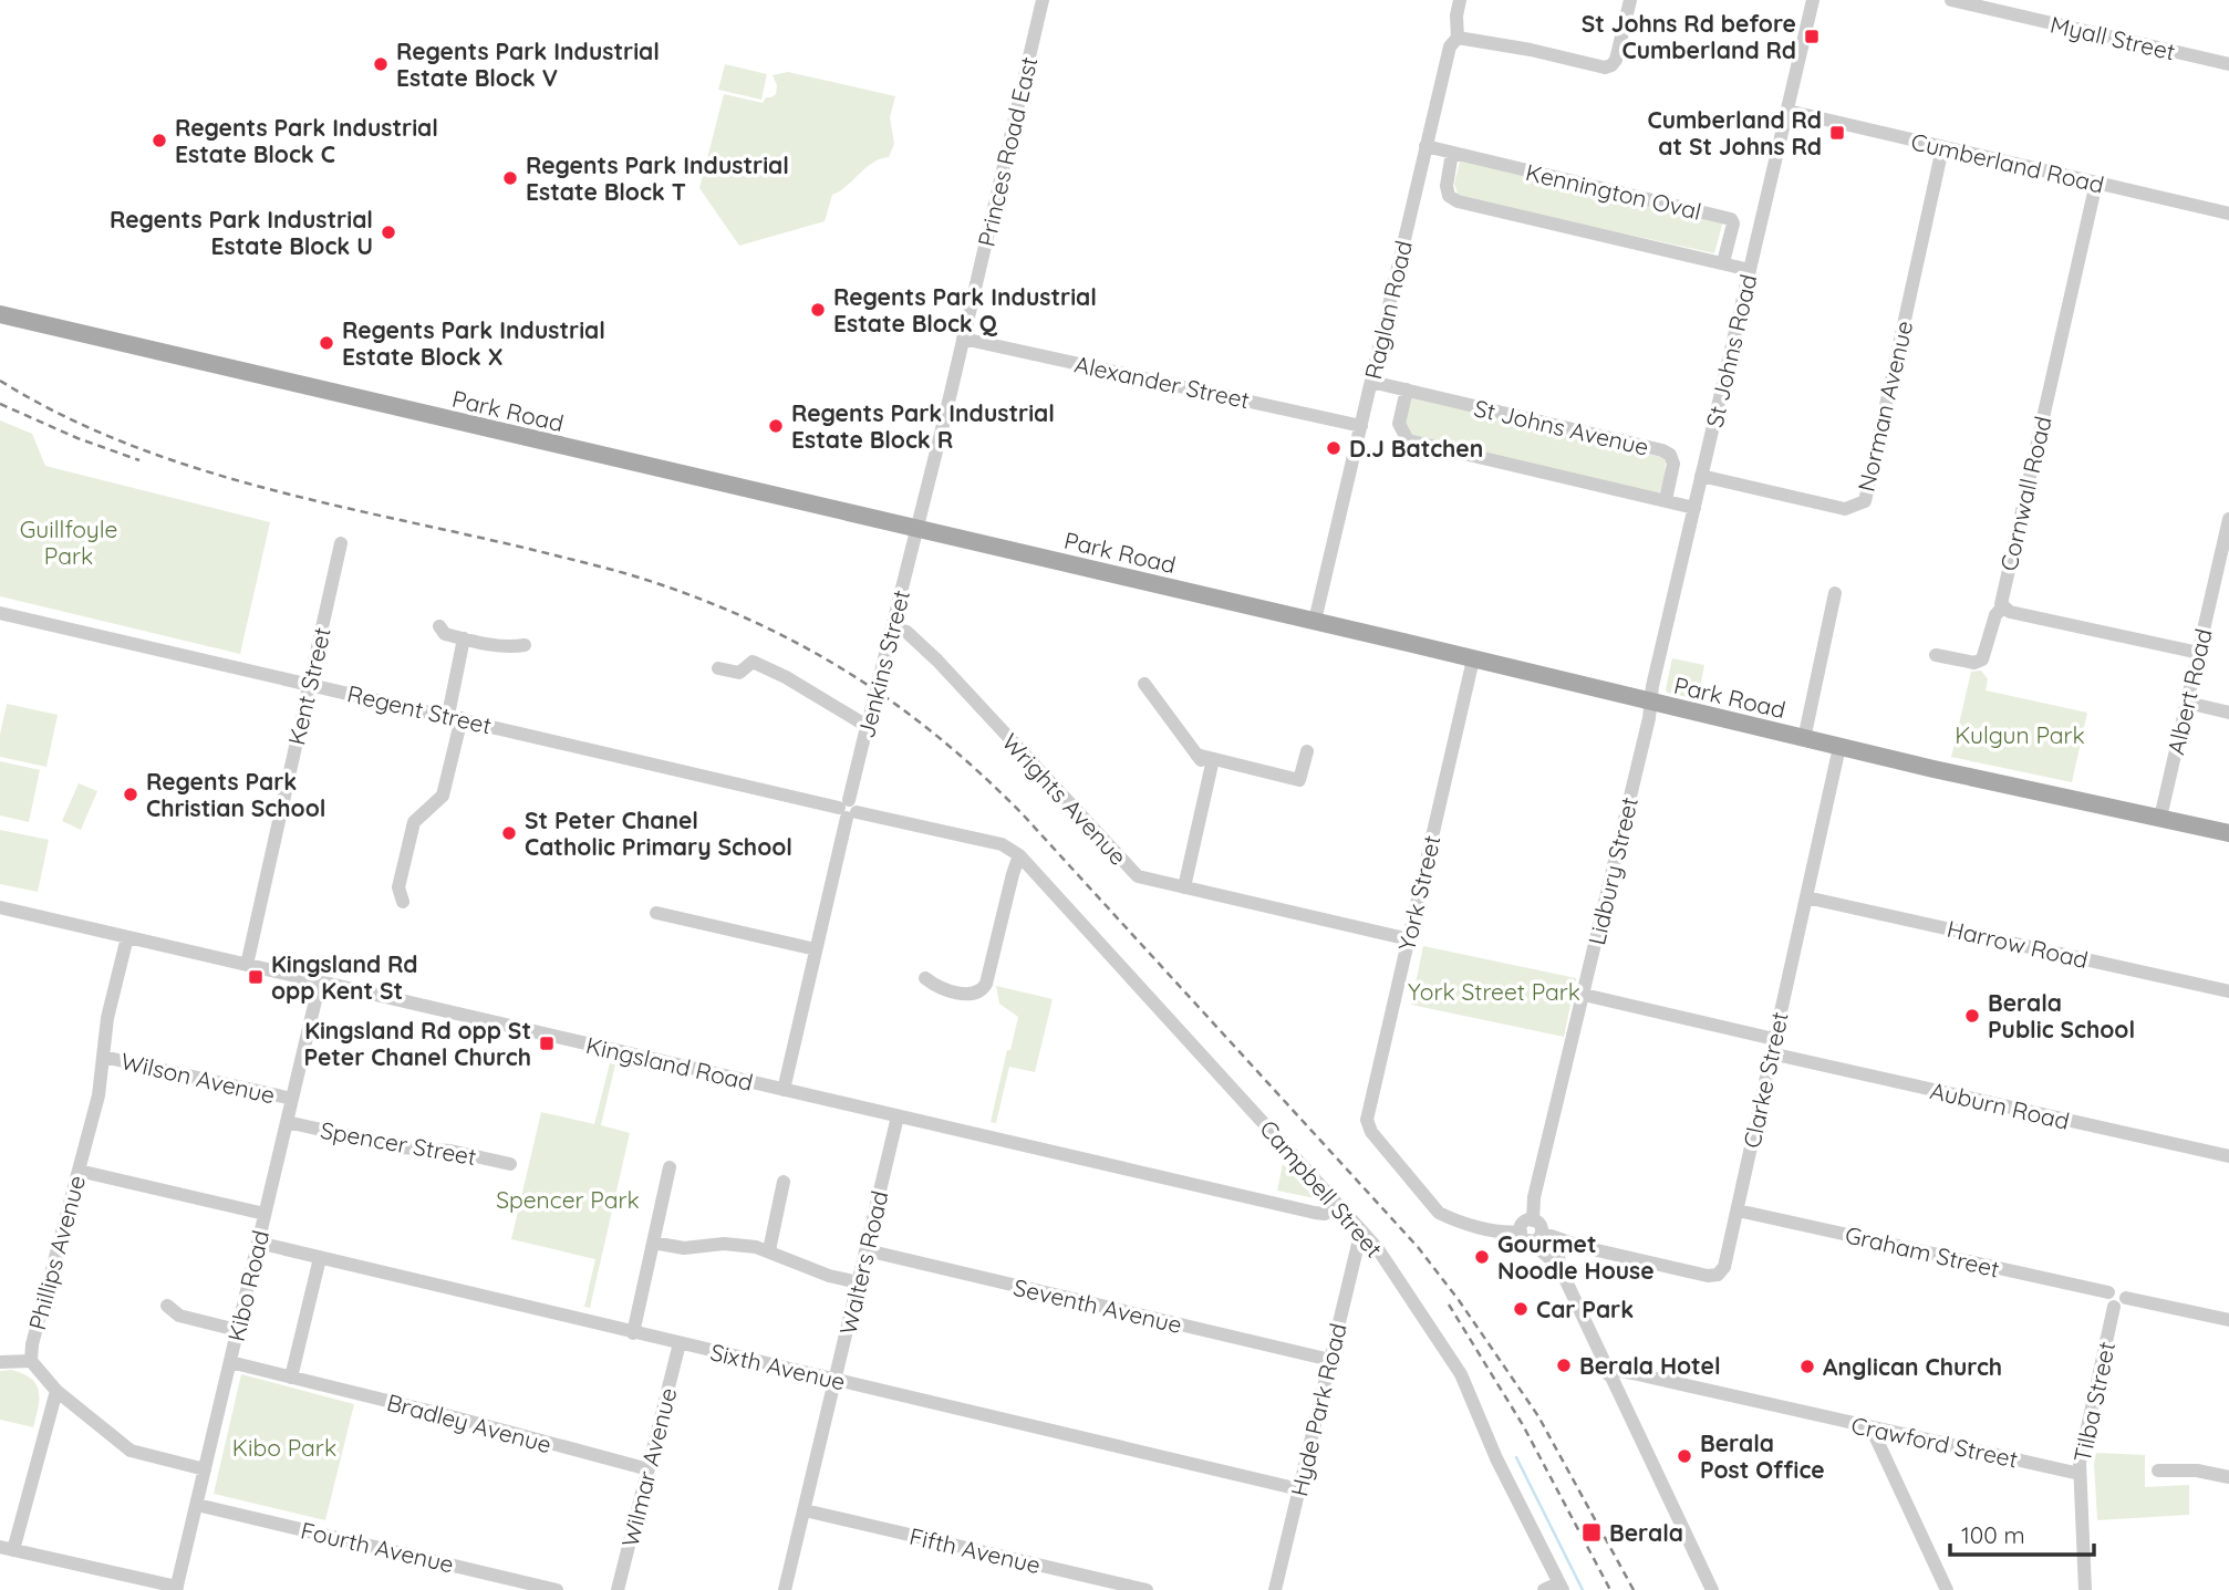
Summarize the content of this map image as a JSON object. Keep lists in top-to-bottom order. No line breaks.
{"streets":{"main road":["Park Road"],"street":["Myall Street","Princes Road East","Cumberland Road","Kennington Oval","Raglan Road","St Johns Road","Alexander Street","Norman Avenue","St Johns Avenue","Cornwall Road","Jenkins Street","Kent Street","Albert Road","Regent Street","Wrights Avenue","Lidbury Street","York Street","Harrow Road","Kingsland Road","Wilson Avenue","Clarke Street","Auburn Road","Spencer Street","Campbell Street","Graham Street","Phillips Avenue","Walters Road","Kibo Road","Seventh Avenue","Sixth Avenue","Tilba Street","Hyde Park Road","Bradley Avenue","Crawford Street","Wilmar Avenue","Fourth Avenue","Fifth Avenue"]},"crossings":[["Princes Road East","Alexander Street"],["Princes Road East","Park Road"],["Princes Road East","Jenkins Street"],["Cumberland Road","St Johns Road"],["Cumberland Road","Norman Avenue"],["Cumberland Road","Cornwall Road"],["Kennington Oval","Raglan Road"],["Kennington Oval","St Johns Road"],["Raglan Road","Alexander Street"],["Raglan Road","Park Road"],["Raglan Road","St Johns Avenue"],["St Johns Road","Norman Avenue"],["St Johns Road","Park Road"],["St Johns Road","St Johns Avenue"],["St Johns Road","Lidbury Street"],["Park Road","Jenkins Street"],["Park Road","Albert Road"],["Park Road","Lidbury Street"],["Park Road","York Street"],["Park Road","Clarke Street"],["Jenkins Street","Regent Street"],["Jenkins Street","Wrights Avenue"],["Jenkins Street","Kingsland Road"],["Kent Street","Regent Street"],["Kent Street","Kingsland Road"],["Regent Street","Campbell Street"],["Wrights Avenue","York Street"],["Lidbury Street","Clarke Street"],["Lidbury Street","Auburn Road"],["York Street","Clarke Street"],["Harrow Road","Clarke Street"],["Kingsland Road","Campbell Street"],["Kingsland Road","Phillips Avenue"],["Kingsland Road","Walters Road"],["Kingsland Road","Kibo Road"],["Wilson Avenue","Phillips Avenue"],["Wilson Avenue","Kibo Road"],["Clarke Street","Auburn Road"],["Clarke Street","Graham Street"],["Spencer Street","Kibo Road"],["Campbell Street","Hyde Park Road"],["Graham Street","Tilba Street"],["Phillips Avenue","Kibo Road"],["Walters Road","Seventh Avenue"],["Walters Road","Sixth Avenue"],["Walters Road","Fifth Avenue"],["Kibo Road","Sixth Avenue"],["Kibo Road","Bradley Avenue"],["Kibo Road","Fourth Avenue"],["Seventh Avenue","Hyde Park Road"],["Sixth Avenue","Hyde Park Road"],["Sixth Avenue","Wilmar Avenue"],["Tilba Street","Crawford Street"],["Bradley Avenue","Wilmar Avenue"]],"parks":["Guillfoyle Park","Kulgun Park","York Street Park","Spencer Park","Kibo Park"],"places":{"transit":["St Johns Rd before Cumberland Rd","Cumberland Rd at St Johns Rd","Kingsland Rd opp Kent St","Kingsland Rd opp St Peter Chanel Church","Berala"],"other":["Regents Park Industrial Estate Block V","Regents Park Industrial Estate Block C","Regents Park Industrial Estate Block T","Regents Park Industrial Estate Block U","Regents Park Industrial Estate Block Q","Regents Park Industrial Estate Block X","Regents Park Industrial Estate Block R","D.J Batchen","Regents Park Christian School","St Peter Chanel Catholic Primary School","Berala Public School","Gourmet Noodle House","Car Park","Berala Hotel","Anglican Church","Berala Post Office"]},"scale_bar":"100 m"}
